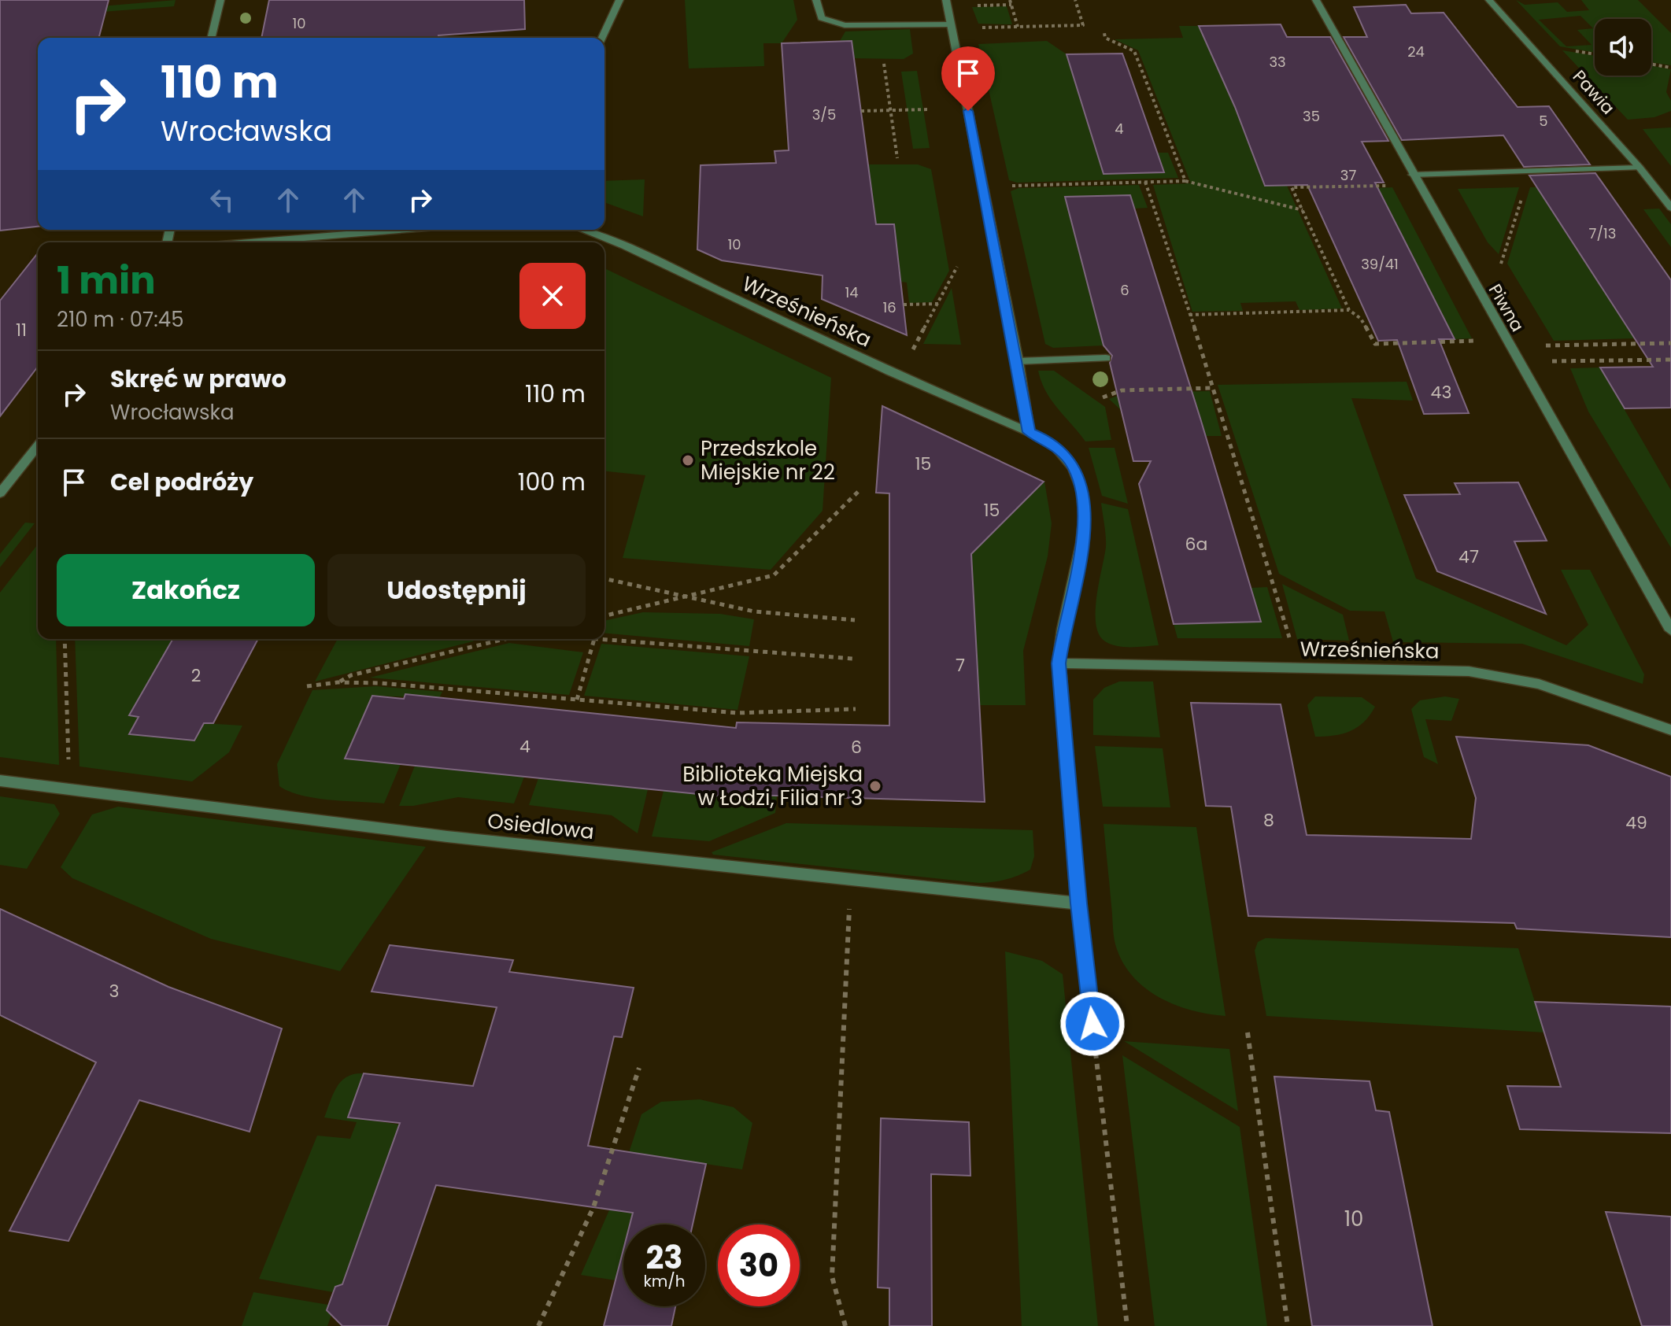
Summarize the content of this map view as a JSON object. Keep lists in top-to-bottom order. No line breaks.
{"streets":{"street":["Pawia","Piwna","Wrześnieńska","Osiedlowa"]},"crossings":[["Wrześnieńska","Osiedlowa"]],"places":["Przedszkole Miejskie nr 22","Biblioteka Miejska w Łodzi, Filia nr 3"],"house_numbers":["10","24","33","3/5","35","5","4","37","7/13","10","39/41","6","14","16","11","43","15","15","6a","47","7","2","4","6","8","49","3","10"],"page":{"turn":["110 m","Wrocławska"],"heading":["1 min","210 m · 07:45"],"list":[{"name":"Skręć w prawo","note":"Wrocławska","value":"110 m"},{"name":"Cel podróży","value":"100 m"}],"buttons":["Zakończ","Udostępnij"],"speed":"23 km/h","limit":"30"}}
